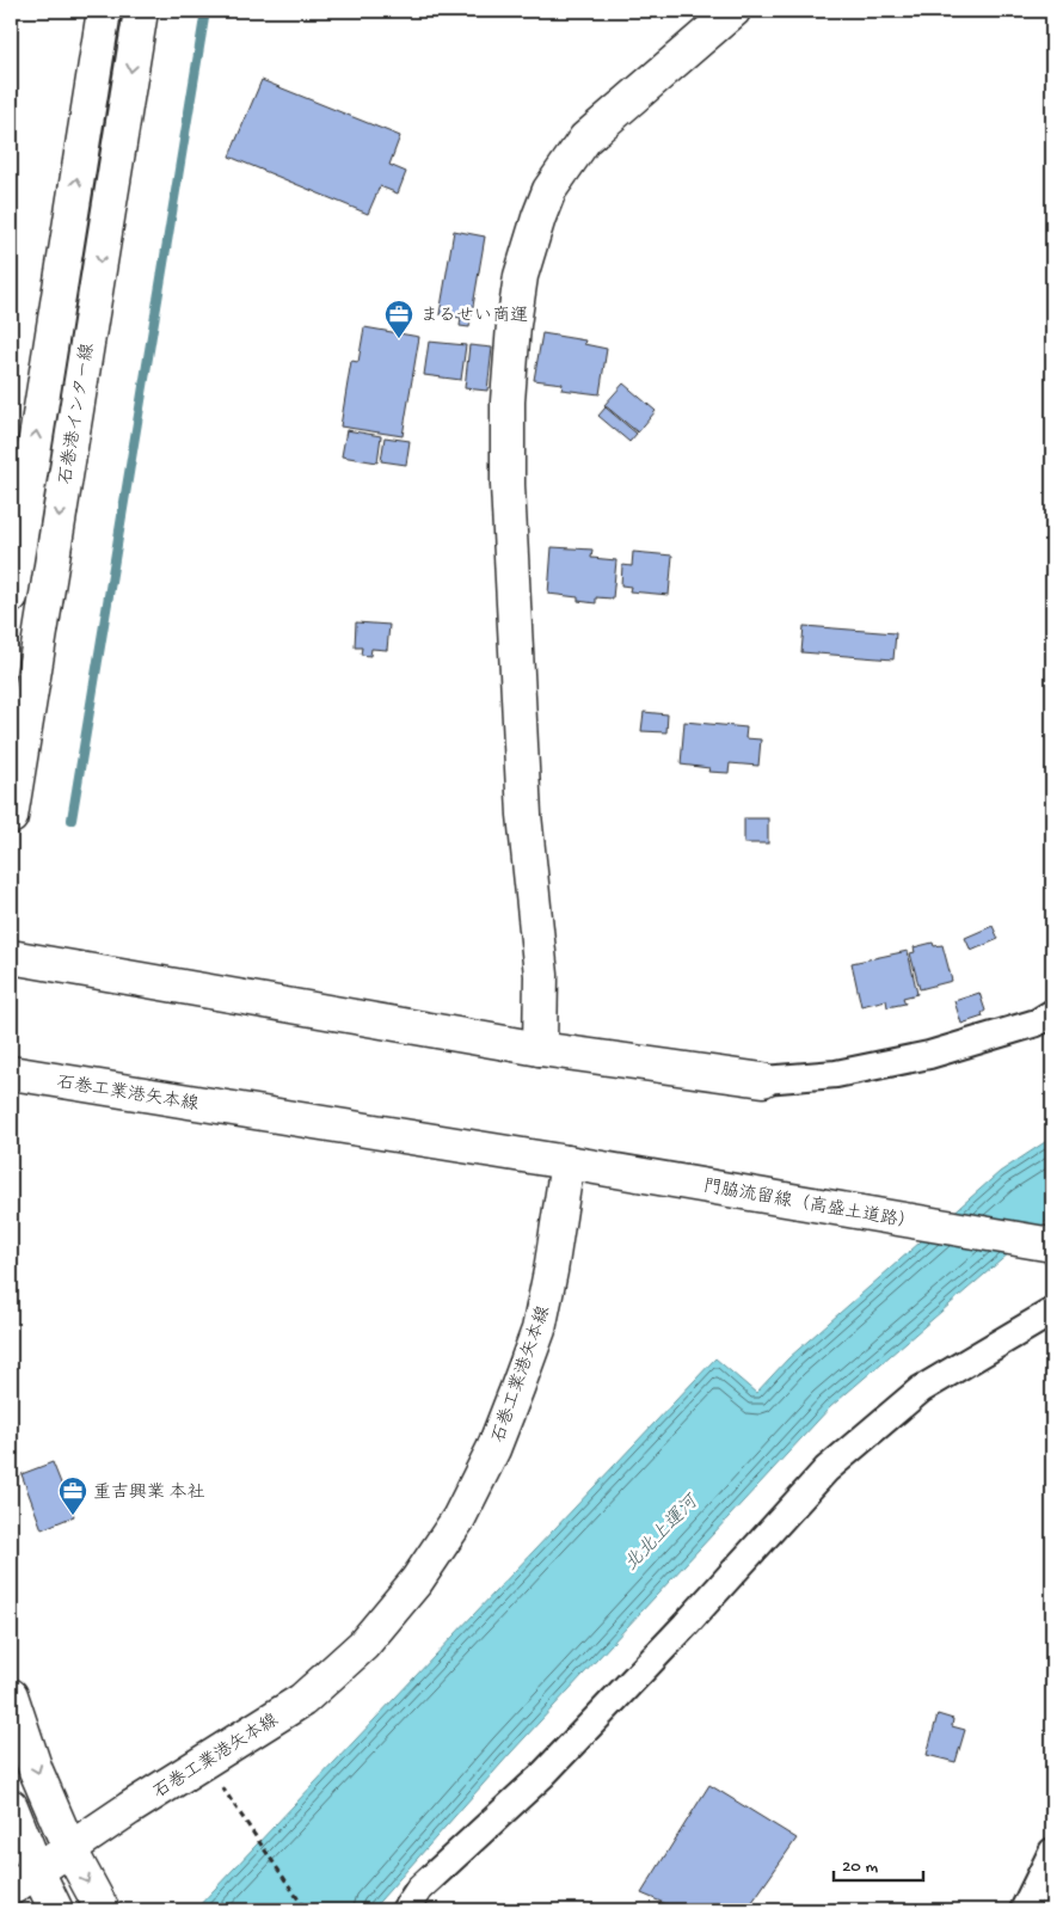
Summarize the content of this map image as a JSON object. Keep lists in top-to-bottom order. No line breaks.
{"streets":{"main road":["石巻港インター線","石巻工業港矢本線","門脇流留線（高盛土道路）"]},"crossings":[["石巻工業港矢本線","門脇流留線（高盛土道路）"]],"water":["北北上運河"],"places":{"office":["まるせい商運","重吉興業 本社"]},"scale_bar":"20 m"}
